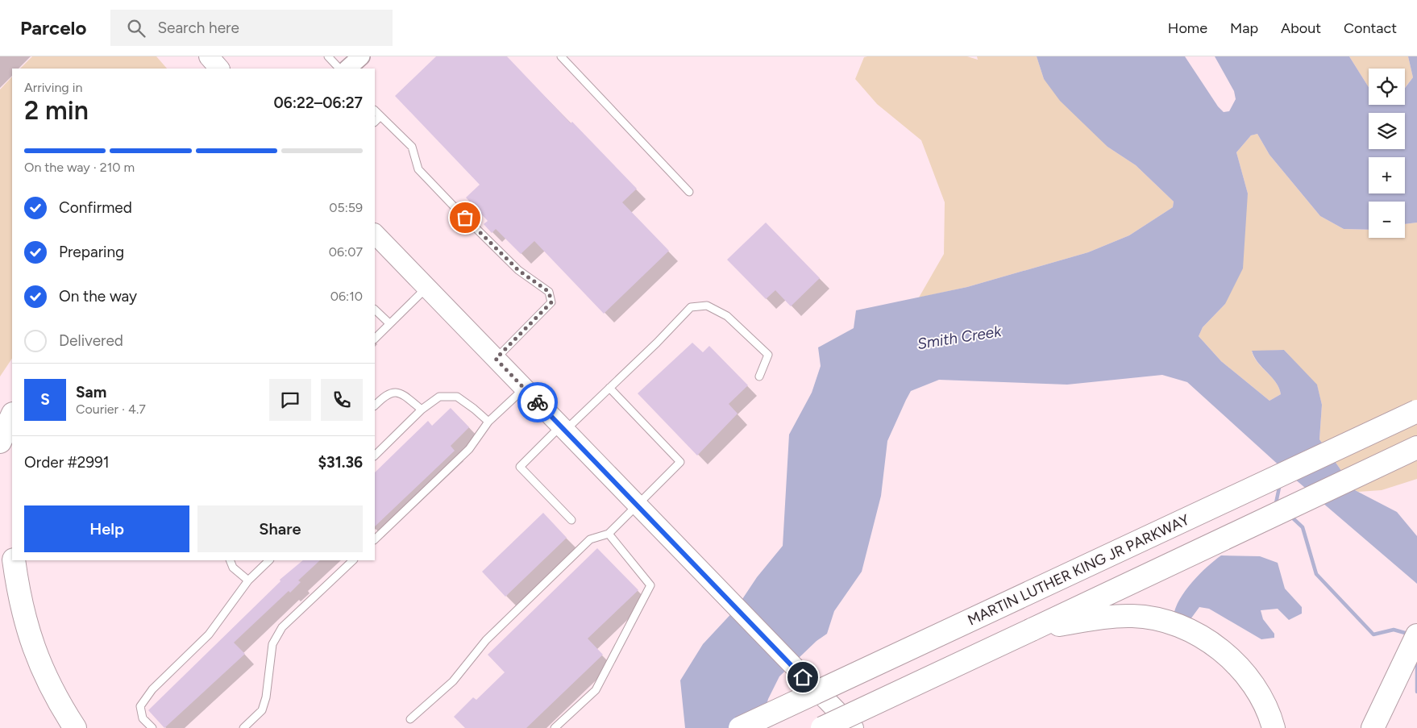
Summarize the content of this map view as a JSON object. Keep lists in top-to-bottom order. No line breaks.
{"streets":{"highway":["MARTIN LUTHER KING JR PARKWAY"]},"water":["Smith Creek"],"page":{"header":"Parcelo","search":"Search here","nav":["Home","Map","About","Contact"],"map_buttons":["+","−"],"heading":["2 min","Arriving in","06:22–06:27"],"panel":["Sam","Courier · 4.7","Order #2991","$31.36"],"bar":"On the way · 210 m","list":[["Confirmed","05:59"],["Preparing","06:07"],["On the way","06:10"],"Delivered"],"round":"S","buttons":["Help","Share"]}}
